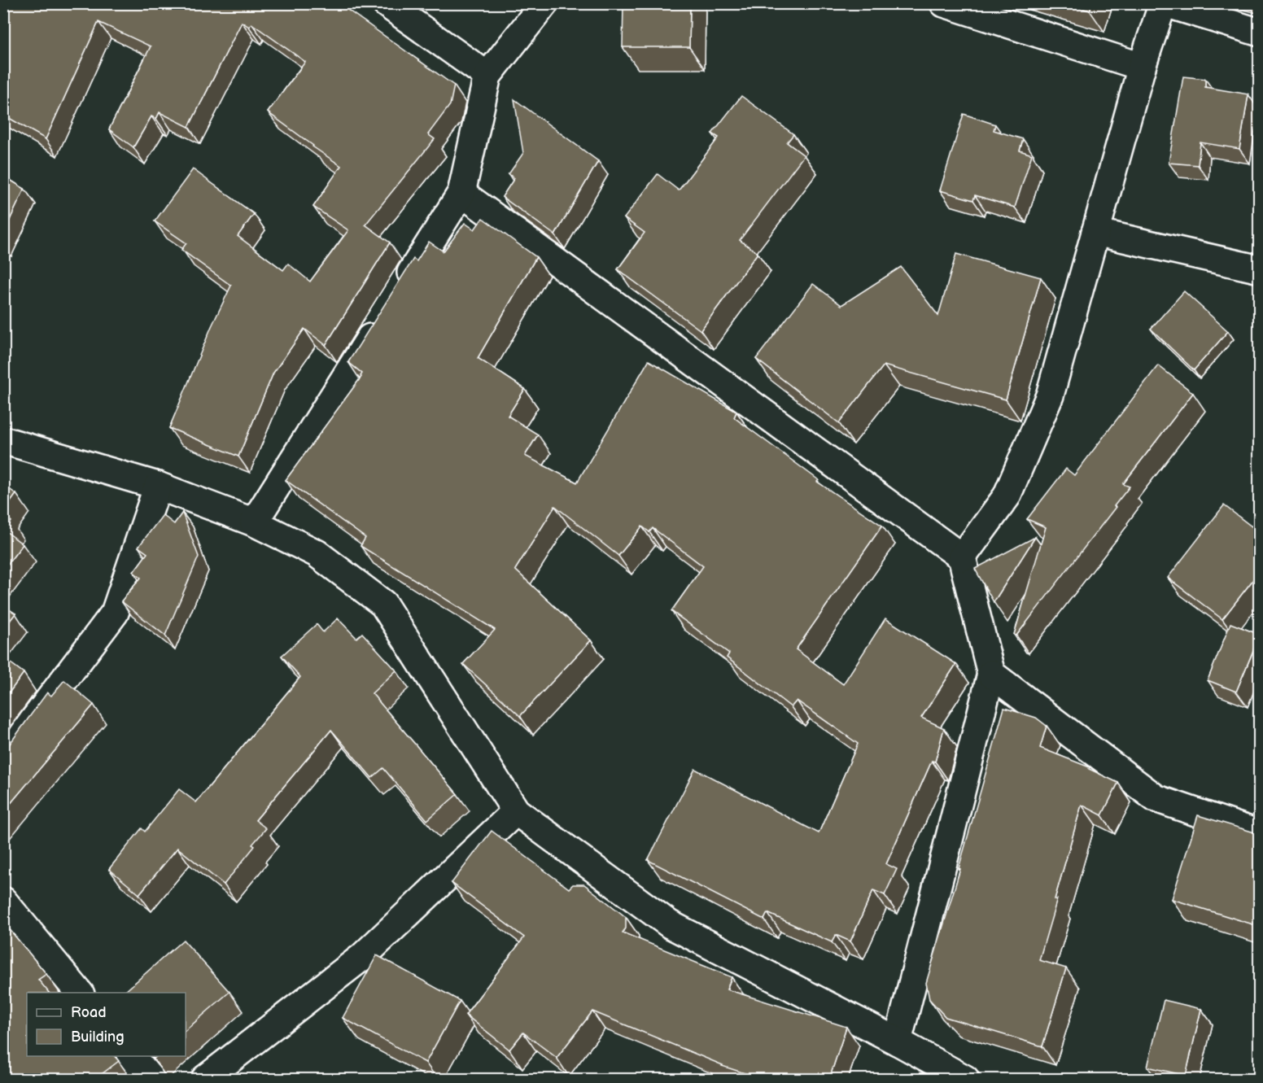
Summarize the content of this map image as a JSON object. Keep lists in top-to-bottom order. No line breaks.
{"legend":["Road","Building"]}
